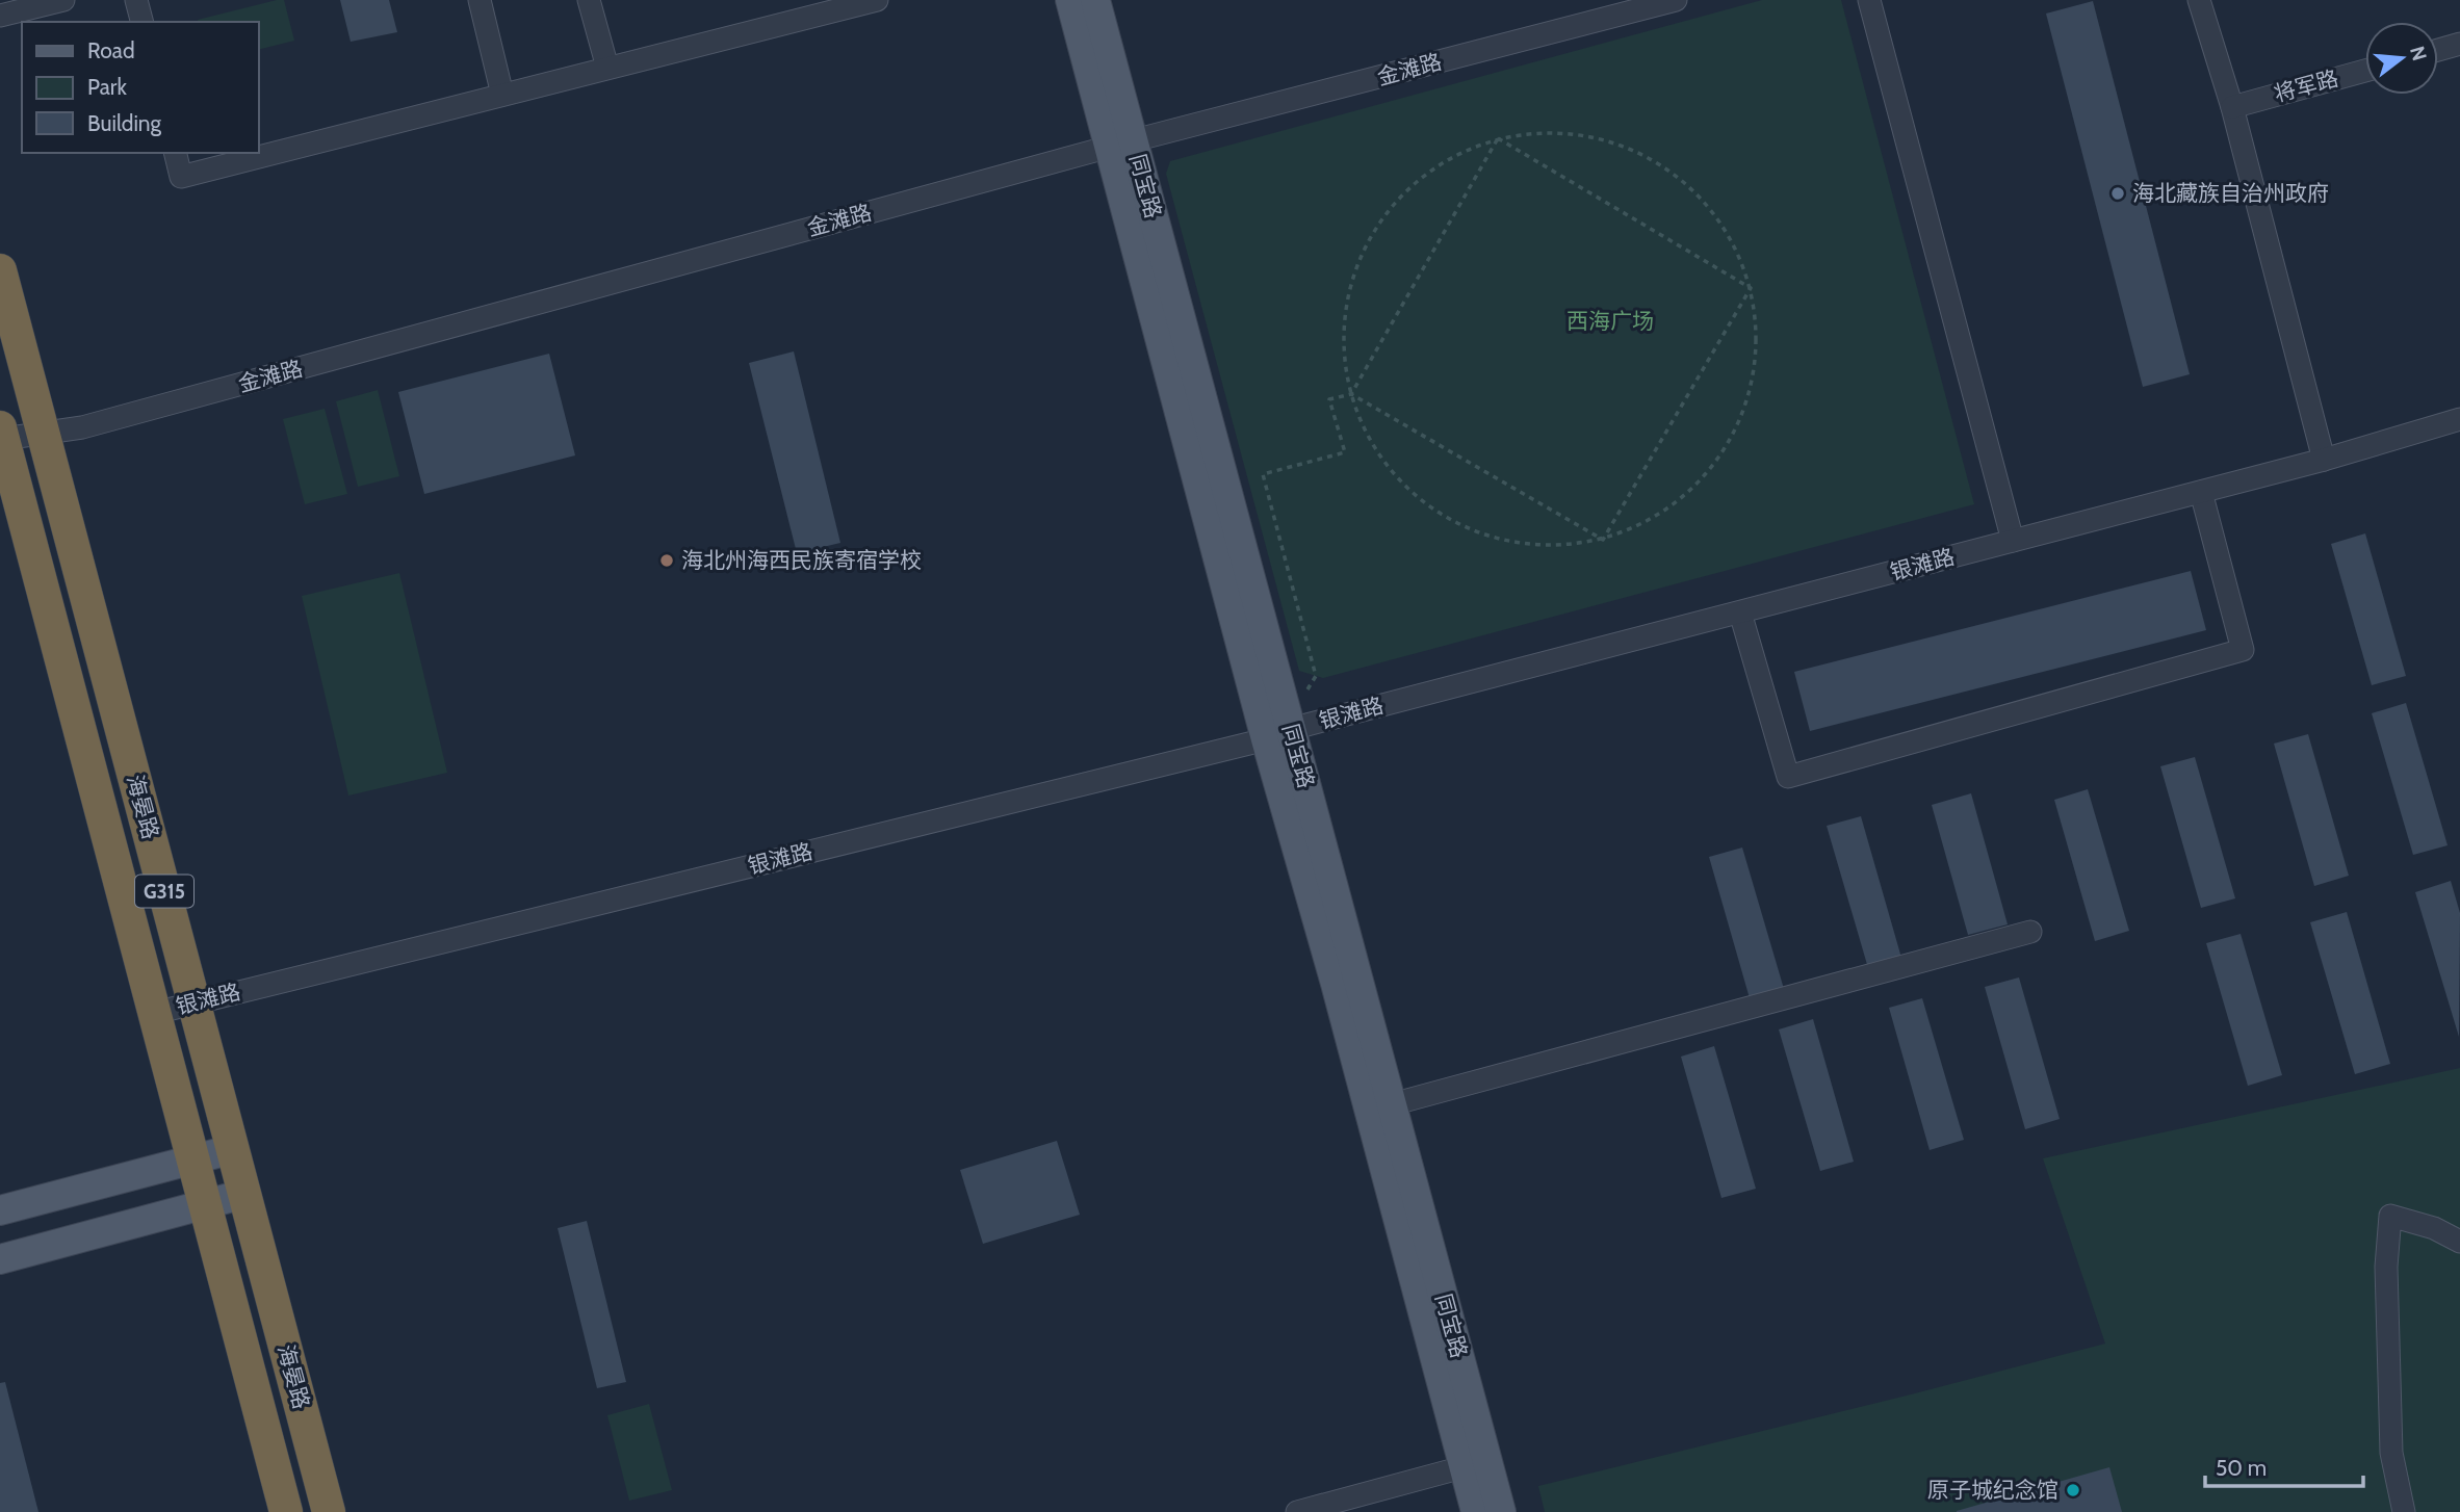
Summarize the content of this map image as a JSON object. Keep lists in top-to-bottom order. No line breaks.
{"streets":{"highway":["海晏路","G315"],"main road":["同宝路"],"street":["金滩路","将军路","银滩路"]},"crossings":[["金滩路","同宝路"],["金滩路","海晏路"],["同宝路","银滩路"],["银滩路","海晏路"]],"parks":["西海广场"],"places":["海北藏族自治州政府","海北州海西民族寄宿学校","原子城纪念馆"],"legend":["Road","Park","Building"],"scale_bar":"50 m","north":"right"}
